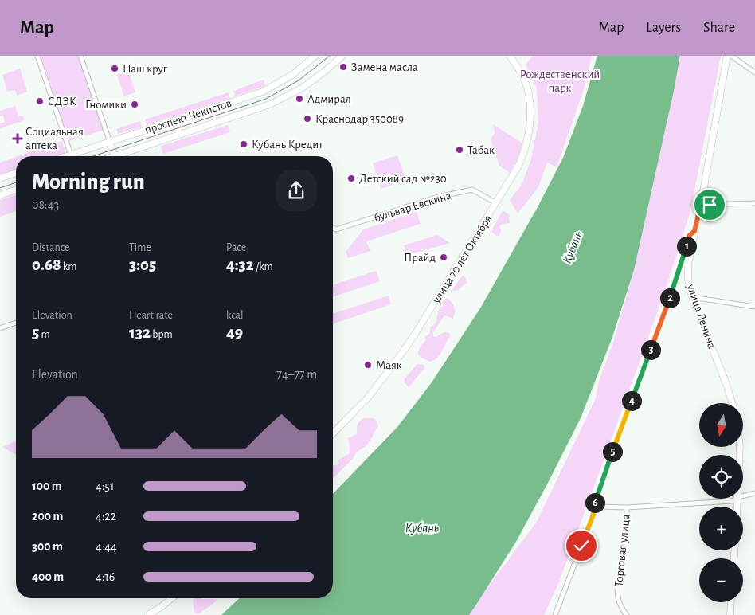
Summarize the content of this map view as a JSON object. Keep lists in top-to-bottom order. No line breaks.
{"streets":{"main road":["проспект Чекистов","улица 70 лет Октября","улица Ленина"],"street":["бульвар Евскина","Торговая улица"]},"crossings":[["бульвар Евскина","улица 70 лет Октября"]],"water":["Кубань"],"parks":["Рождественский парк"],"places":{"other":["Замена масла","Наш круг","Адмирал","СДЭК","Гномики","Краснодар 350089","Кубань Кредит","Табак","Детский сад №230","Прайд","Маяк"],"health":["Социальная аптека"]},"north":"bottom","page":{"header":"Map","nav":["Map","Layers","Share"],"heading":["Morning run","08:43"],"stats":[["Distance","0.68 km"],["Time","3:05"],["Pace","4:32 /km"],["Elevation","5 m"],["Heart rate","132 bpm"],["kcal","49"]],"pins":["1","2","3","4","5","6"],"chart":["Elevation","74–77 m"],"map_buttons":["+","−"],"list":[{"name":"100 m","note":"4:51"},{"name":"200 m","note":"4:22"},{"name":"300 m","note":"4:44"},{"name":"400 m","note":"4:16"}]}}
